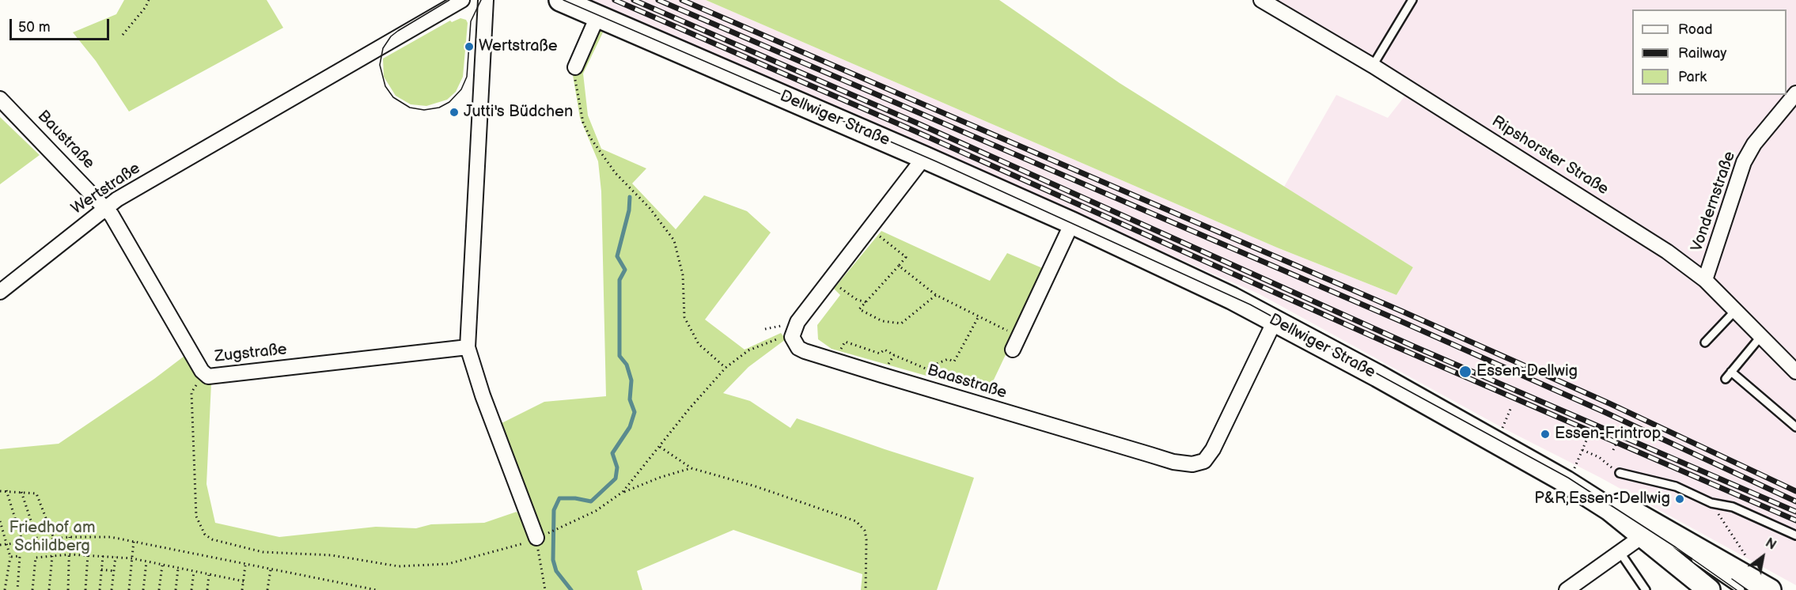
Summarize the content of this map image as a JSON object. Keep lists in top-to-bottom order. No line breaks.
{"streets":{"main road":["Dellwiger Straße"],"street":["Baustraße","Ripshorster Straße","Wertstraße","Vondernstraße","Zugstraße","Baasstraße"]},"crossings":[["Dellwiger Straße","Baasstraße"],["Baustraße","Wertstraße"],["Baustraße","Zugstraße"],["Ripshorster Straße","Vondernstraße"],["Wertstraße","Zugstraße"]],"parks":["Friedhof am Schildberg"],"places":["Wertstraße","Jutti's Büdchen","Essen-Dellwig","Essen-Frintrop","P&R,Essen-Dellwig"],"legend":["Road","Railway","Park"],"scale_bar":"50 m","north":"top right"}
